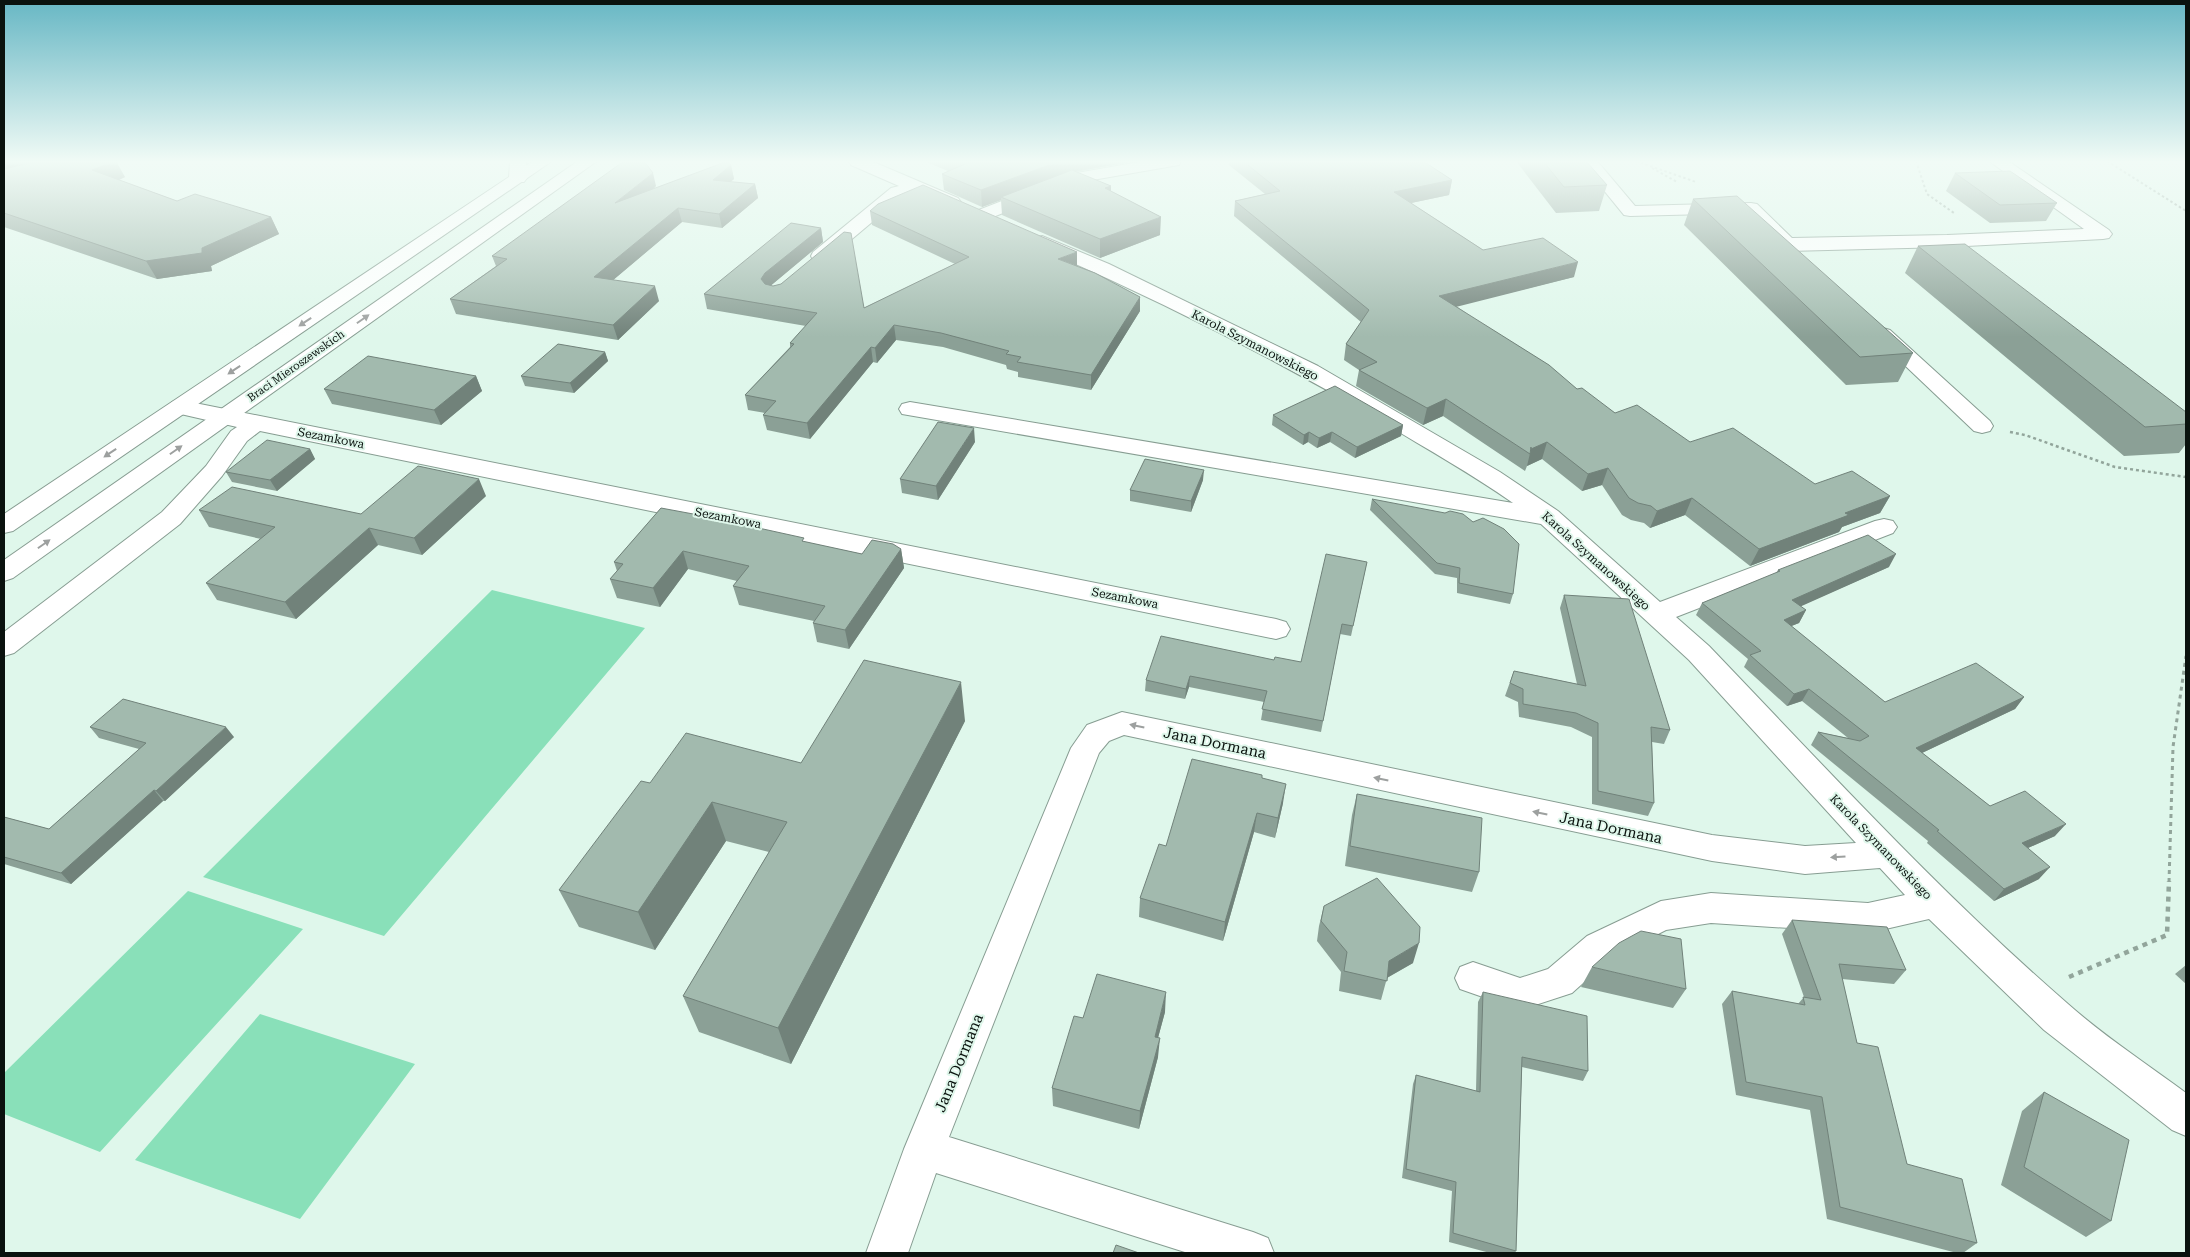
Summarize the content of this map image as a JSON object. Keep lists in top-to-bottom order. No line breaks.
{"streets":{"street":["Karola Szymanowskiego","Braci Mieroszewskich","Sezamkowa","Jana Dormana"]},"crossings":[["Karola Szymanowskiego","Jana Dormana"],["Braci Mieroszewskich","Sezamkowa"]]}
